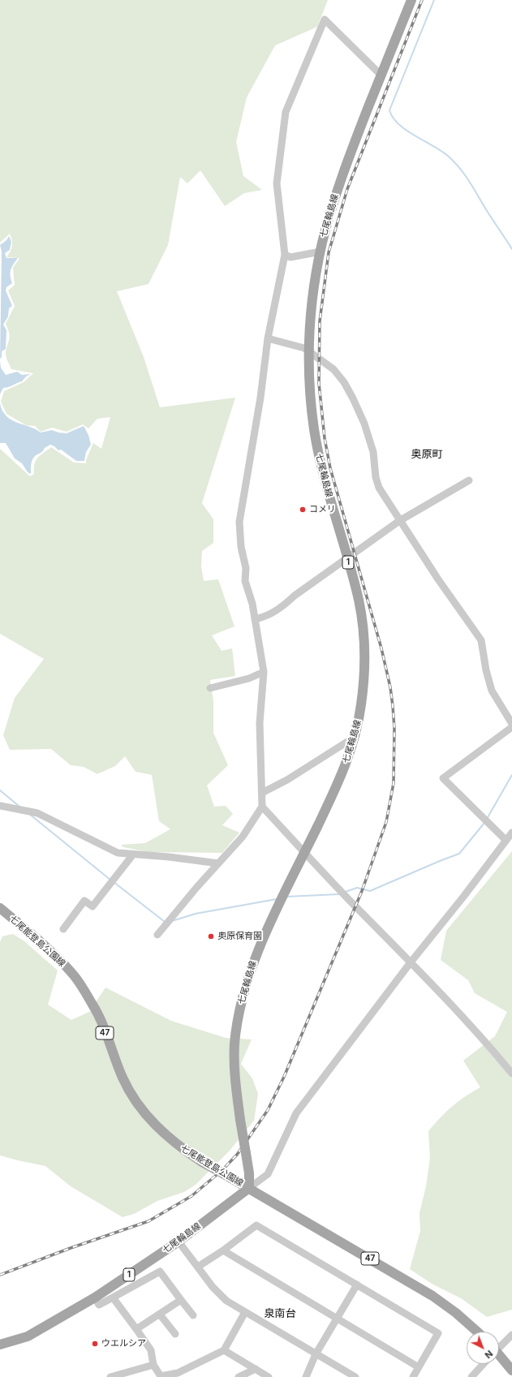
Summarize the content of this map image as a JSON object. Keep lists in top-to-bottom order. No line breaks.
{"streets":{"main road":["七尾輪島線","1","七尾能登島公園線","47"]},"crossings":[["七尾輪島線","七尾能登島公園線"]],"districts":["奥原町","泉南台"],"places":["コメリ","奥原保育園","ウエルシア"],"north":"bottom right"}
